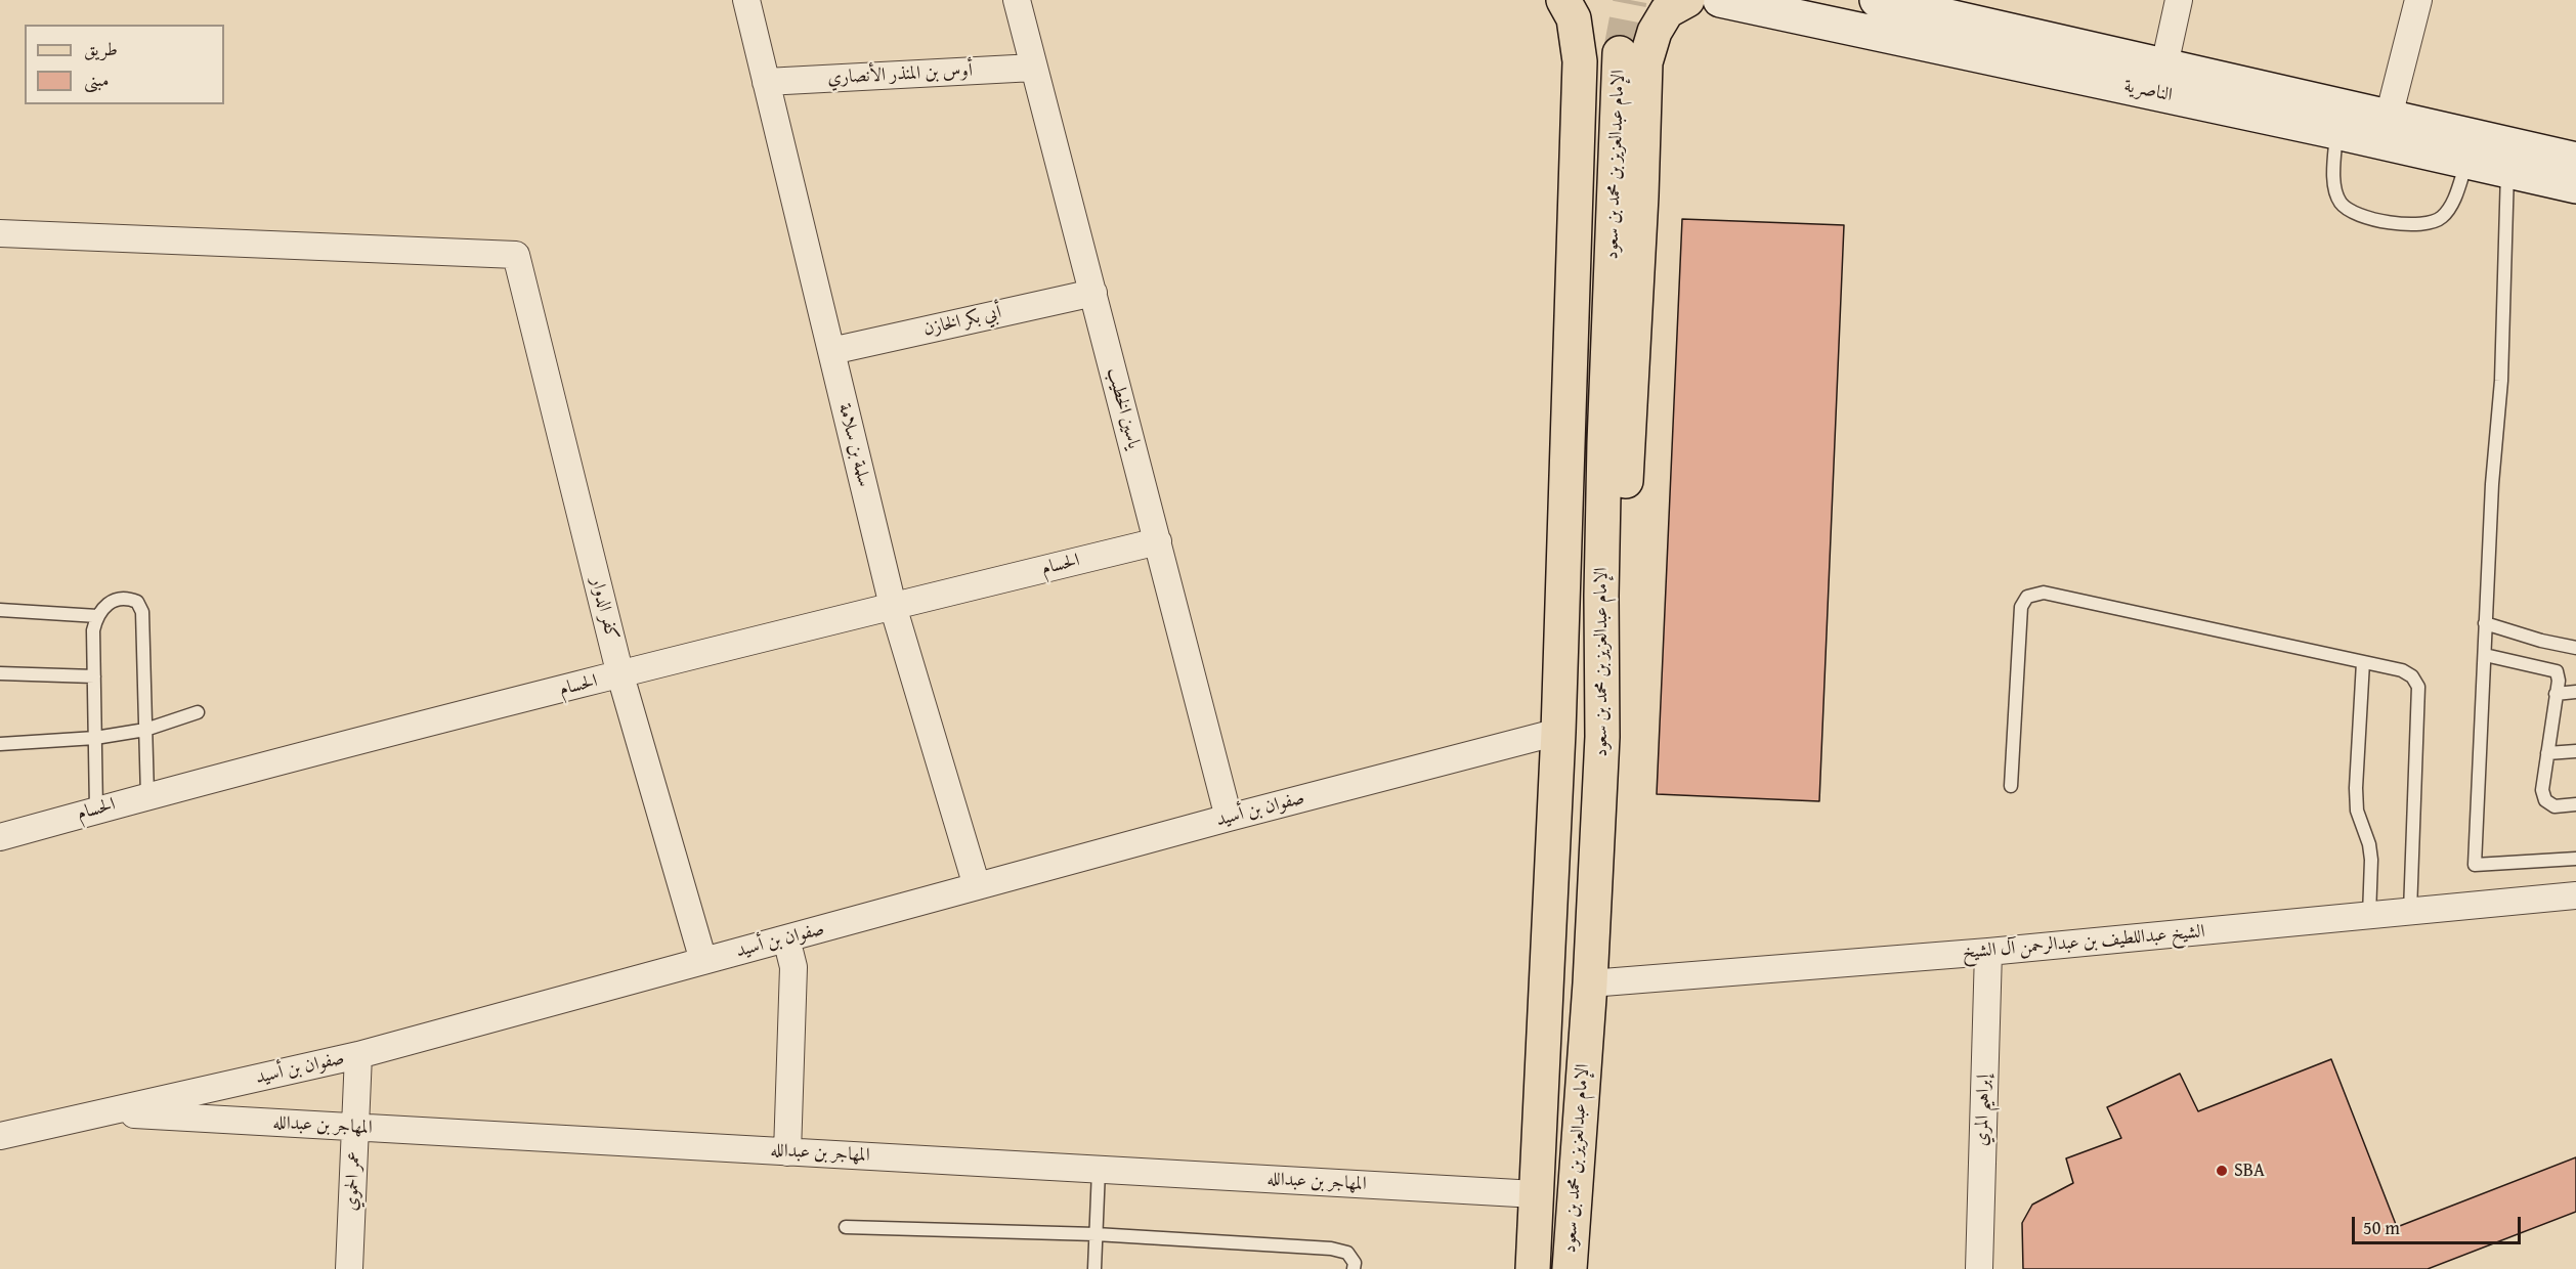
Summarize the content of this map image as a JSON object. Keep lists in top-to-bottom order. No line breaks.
{"streets":{"main road":["الإمام عبدالعزيز بن محمد بن سعود"],"street":["أوس بن المنذر الأنصاري","الناصرية","أبي بكر الخازن","ياسين الخطيب","سلمة بن سلامة","الحسام","كفر الدوار","صفوان بن أسيد","الشيخ عبداللطيف بن عبدالرحمن آل الشيخ","إبراهيم المري","المهاجر بن عبدالله","عمر الحموي"]},"crossings":[["أوس بن المنذر الأنصاري","ياسين الخطيب"],["أوس بن المنذر الأنصاري","سلمة بن سلامة"],["الإمام عبدالعزيز بن محمد بن سعود","صفوان بن أسيد"],["الإمام عبدالعزيز بن محمد بن سعود","الشيخ عبداللطيف بن عبدالرحمن آل الشيخ"],["الإمام عبدالعزيز بن محمد بن سعود","المهاجر بن عبدالله"],["أبي بكر الخازن","ياسين الخطيب"],["أبي بكر الخازن","سلمة بن سلامة"],["ياسين الخطيب","الحسام"],["ياسين الخطيب","صفوان بن أسيد"],["سلمة بن سلامة","الحسام"],["سلمة بن سلامة","صفوان بن أسيد"],["الحسام","كفر الدوار"],["كفر الدوار","صفوان بن أسيد"],["صفوان بن أسيد","المهاجر بن عبدالله"],["صفوان بن أسيد","عمر الحموي"],["الشيخ عبداللطيف بن عبدالرحمن آل الشيخ","إبراهيم المري"],["المهاجر بن عبدالله","عمر الحموي"]],"places":["SBA"],"legend":["طريق","مبنى"],"scale_bar":"50 m"}
